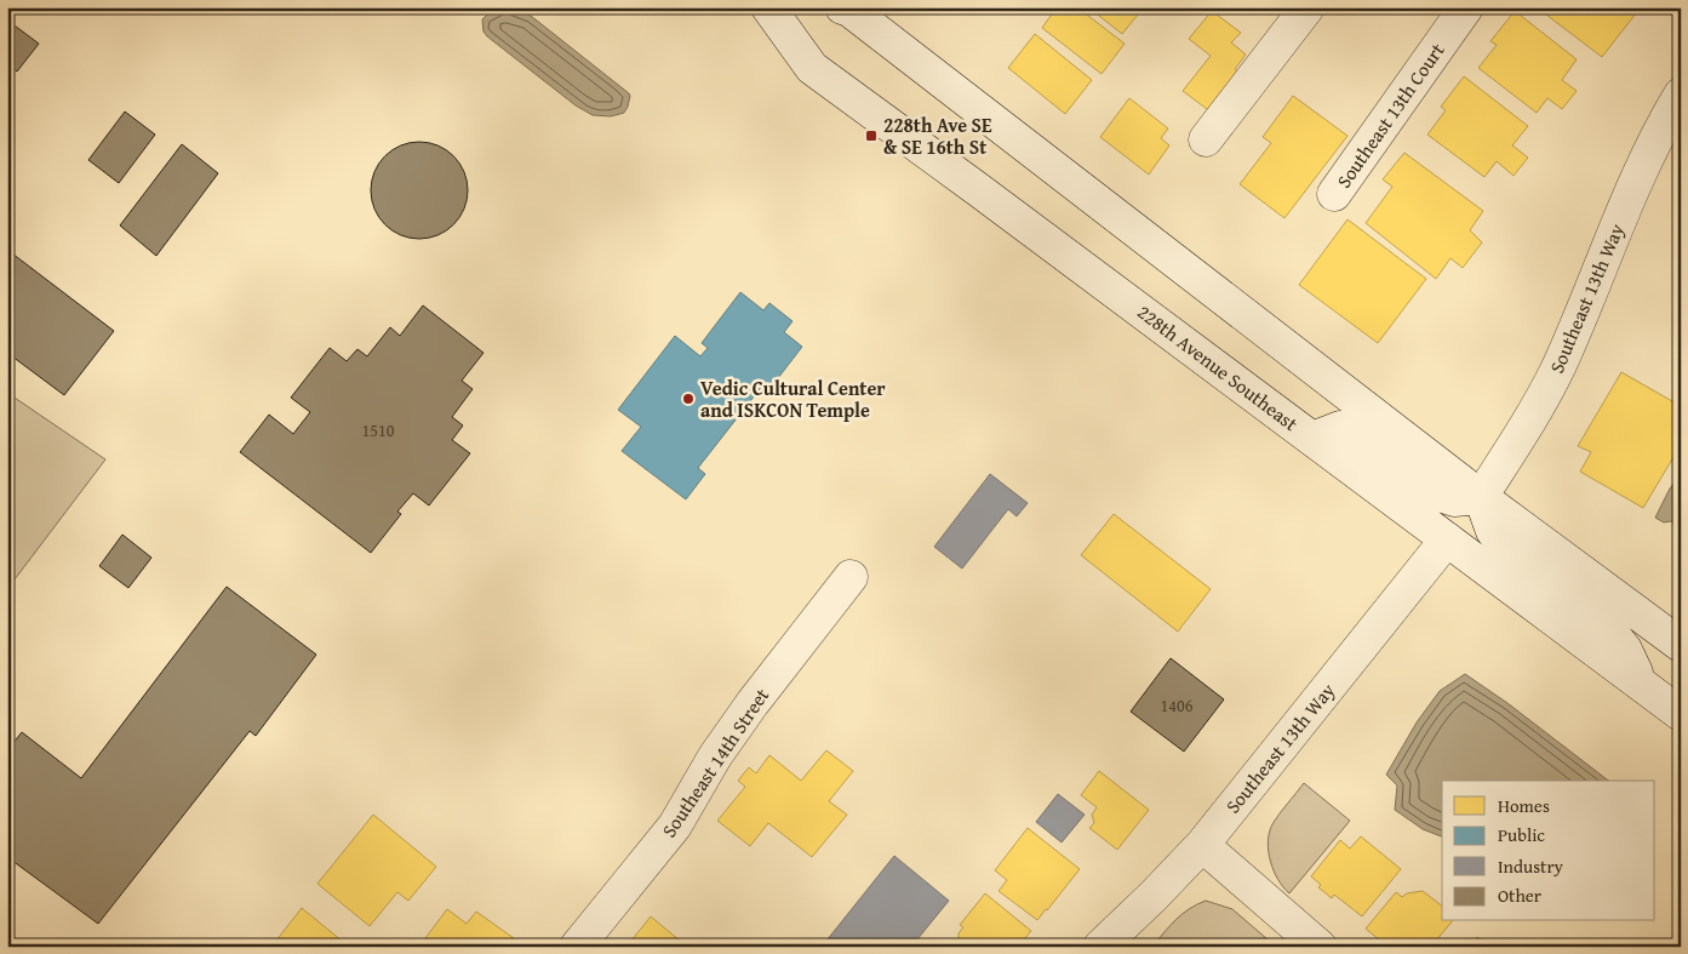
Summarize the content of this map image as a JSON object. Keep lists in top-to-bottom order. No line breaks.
{"streets":{"main road":["Southeast 13th Court","Southeast 13th Way","228th Avenue Southeast","Southeast 14th Street"]},"crossings":[["Southeast 13th Way","228th Avenue Southeast"]],"places":{"transit":["228th Ave SE & SE 16th St"],"other":["Vedic Cultural Center and ISKCON Temple"]},"house_numbers":["1510","1406"],"legend":["Homes","Public","Industry","Other"]}
